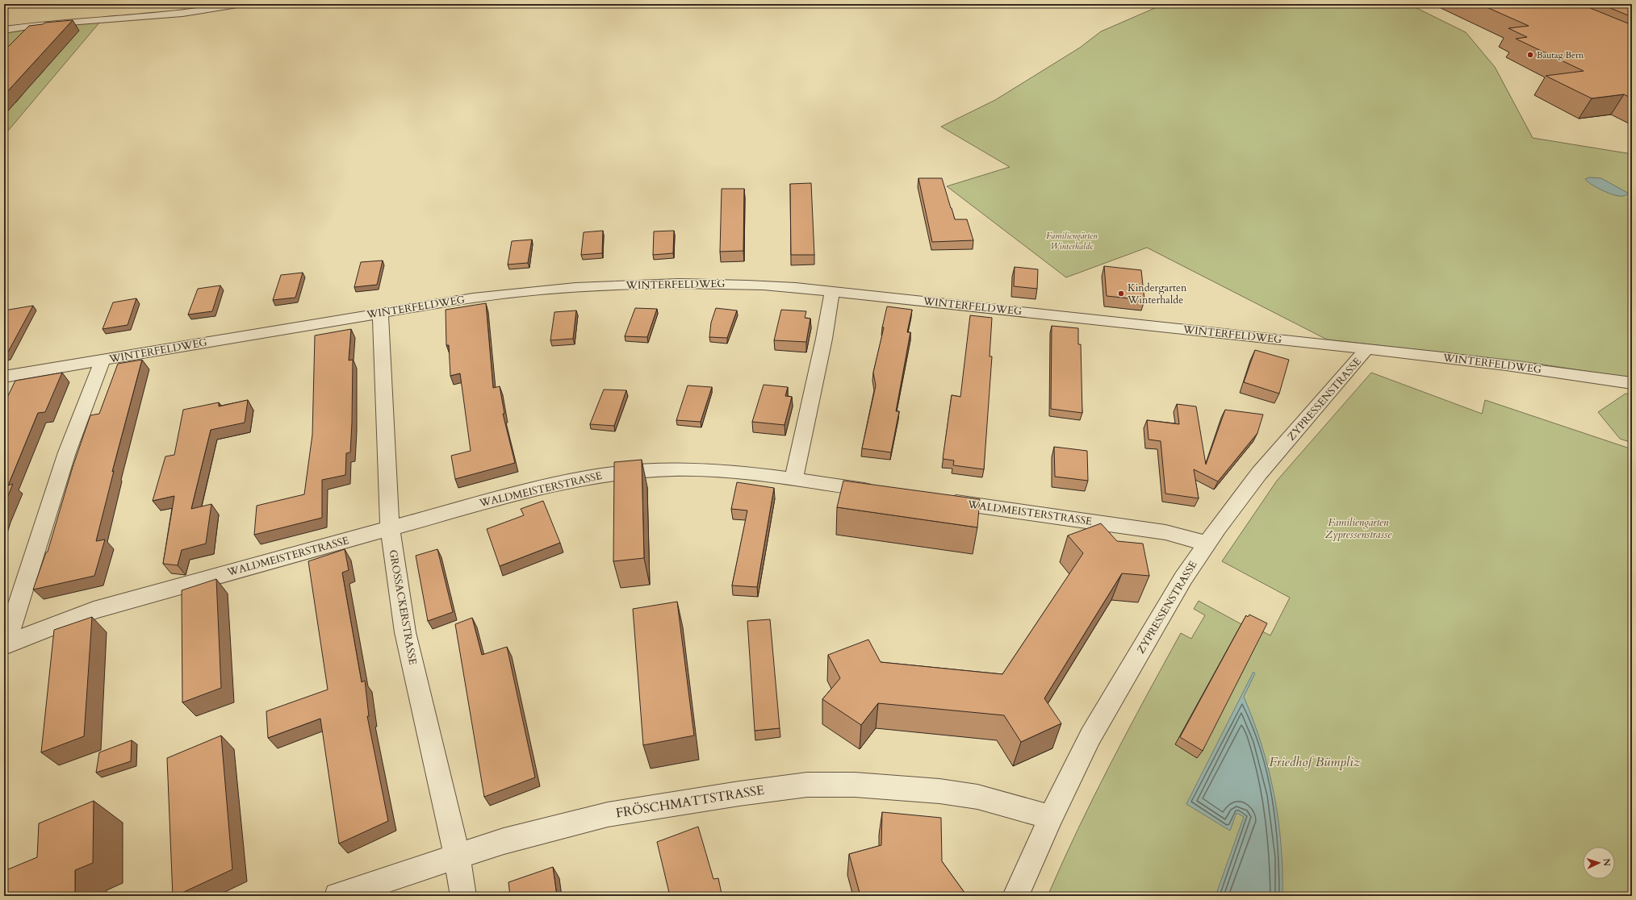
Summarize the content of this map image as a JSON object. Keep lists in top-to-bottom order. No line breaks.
{"streets":{"street":["WINTERFELDWEG","ZYPRESSENSTRASSE","WALDMEISTERSTRASSE","GROSSACKERSTRASSE","FRÖSCHMATTSTRASSE"]},"crossings":[["WINTERFELDWEG","ZYPRESSENSTRASSE"],["WINTERFELDWEG","WALDMEISTERSTRASSE"],["WINTERFELDWEG","GROSSACKERSTRASSE"],["ZYPRESSENSTRASSE","WALDMEISTERSTRASSE"],["ZYPRESSENSTRASSE","FRÖSCHMATTSTRASSE"],["WALDMEISTERSTRASSE","GROSSACKERSTRASSE"],["GROSSACKERSTRASSE","FRÖSCHMATTSTRASSE"]],"parks":["Familiengärten Winterhalde","Familiengärten Zypressenstrasse","Friedhof Bümpliz"],"places":["Bautag Bern","Kindergarten Winterhalde"],"north":"right"}
